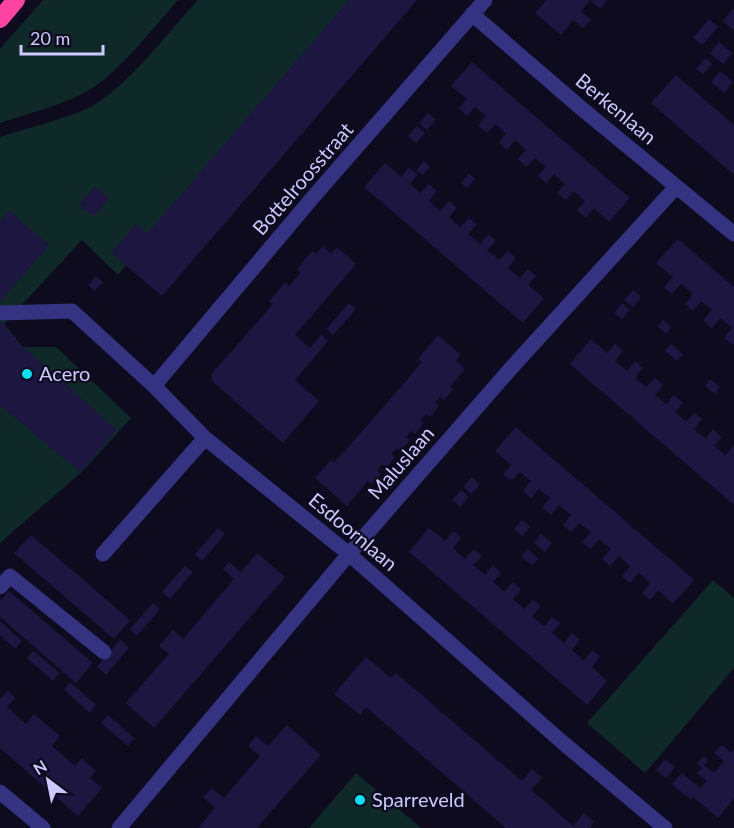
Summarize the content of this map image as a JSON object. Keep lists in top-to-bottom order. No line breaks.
{"streets":{"street":["Berkenlaan","Bottelroosstraat","Maluslaan","Esdoornlaan"]},"crossings":[["Berkenlaan","Bottelroosstraat"],["Berkenlaan","Maluslaan"],["Bottelroosstraat","Esdoornlaan"],["Maluslaan","Esdoornlaan"]],"places":["Acero","Sparreveld"],"scale_bar":"20 m","north":"top left"}
